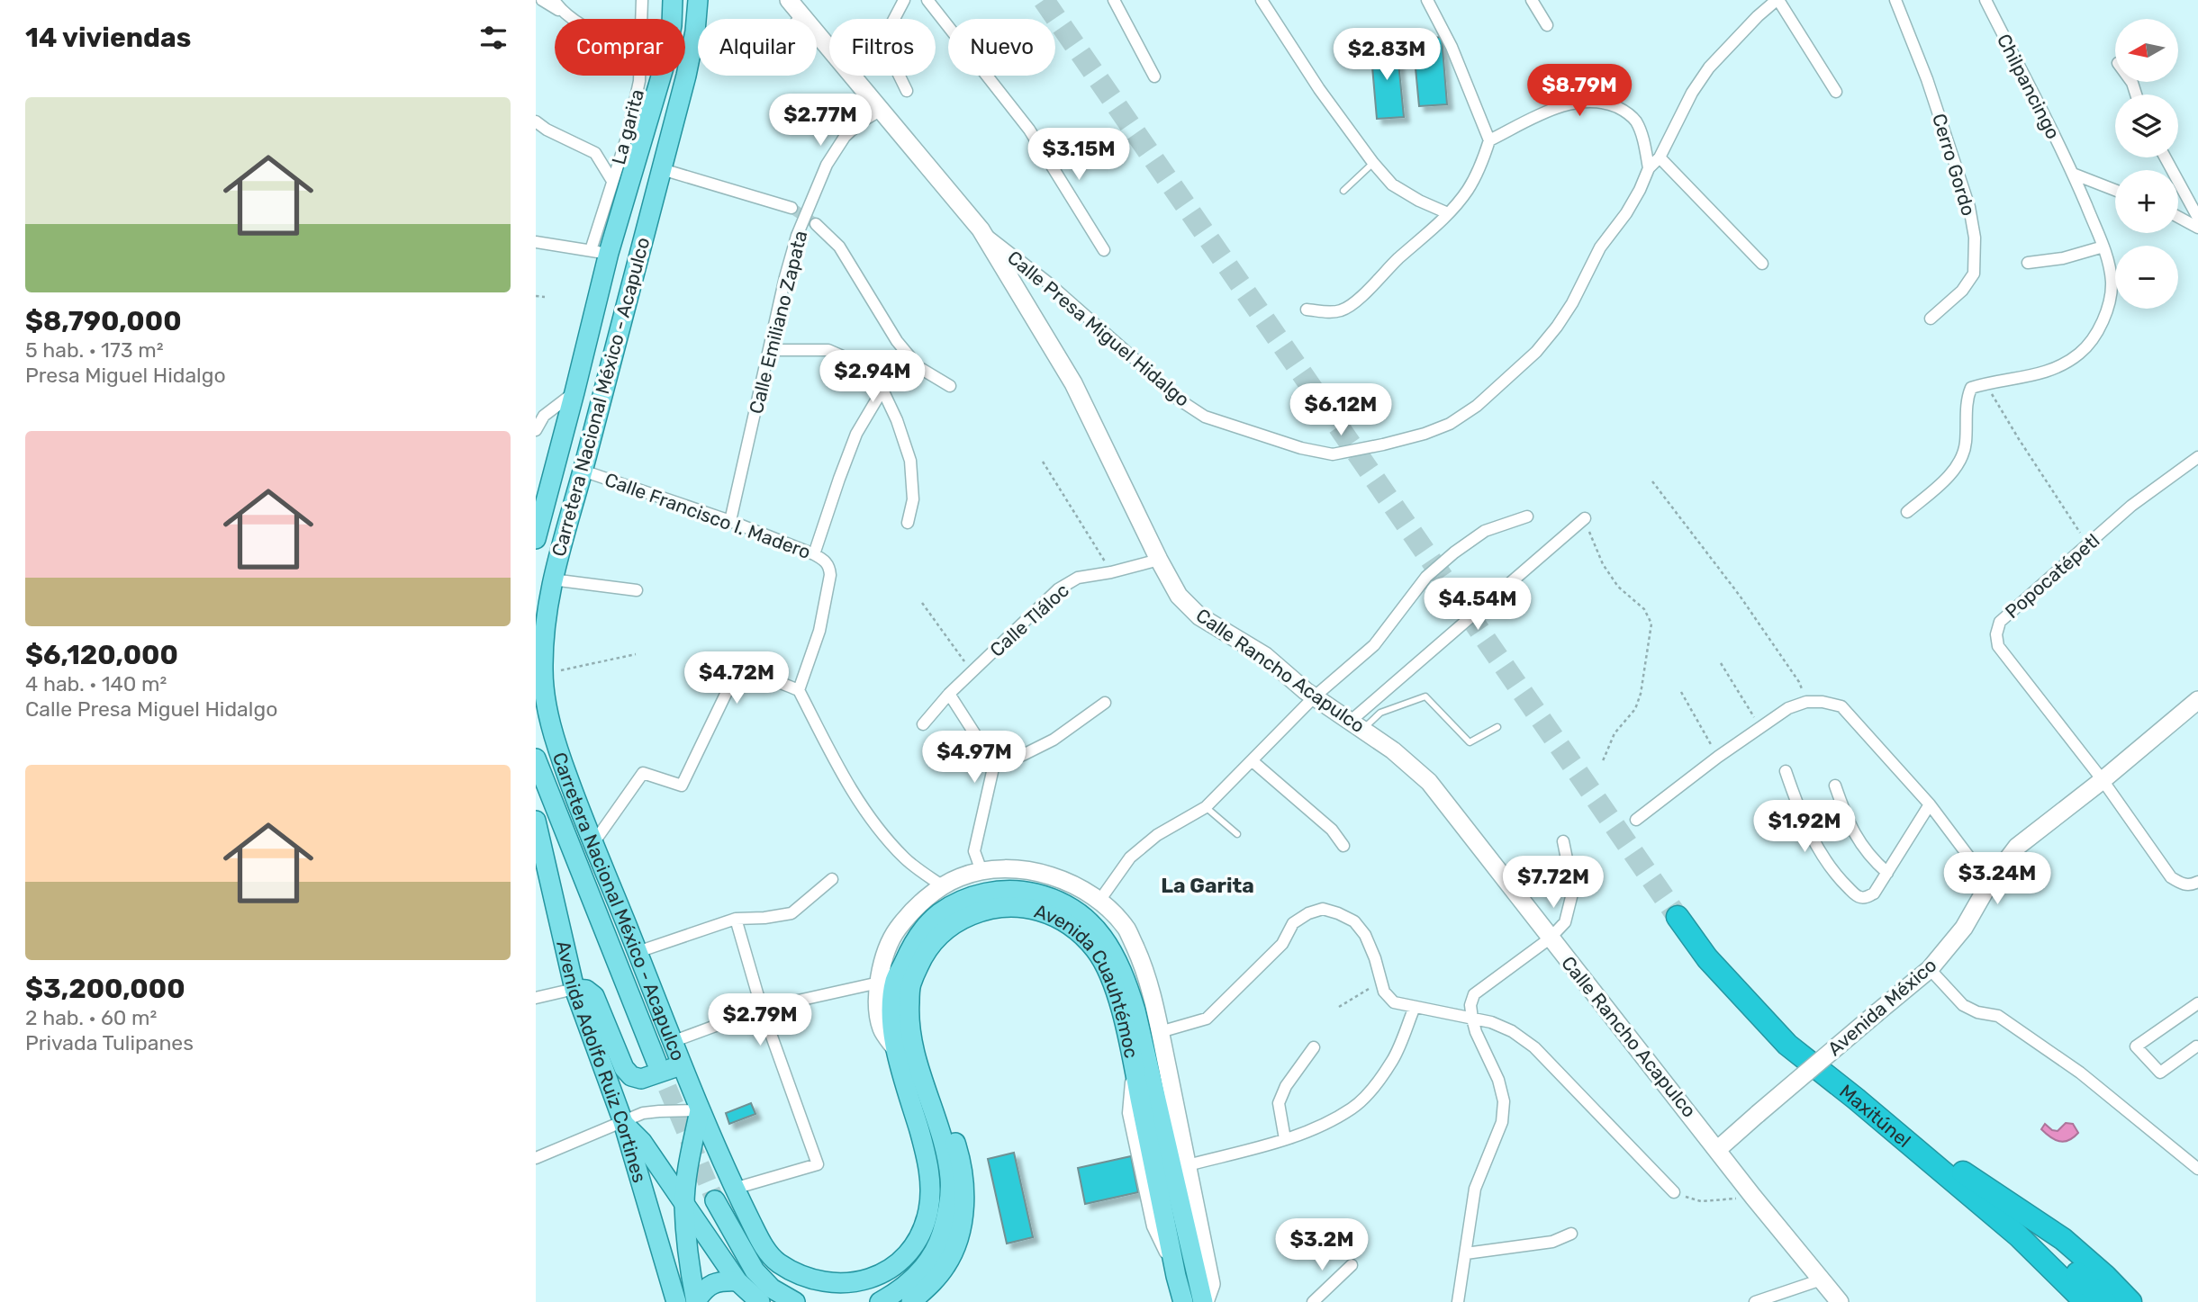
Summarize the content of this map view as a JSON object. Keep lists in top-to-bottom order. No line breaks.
{"streets":{"highway":["Maxitúnel"],"main road":["Carretera Nacional México - Acapulco","Calle Rancho Acapulco","Avenida Cuauhtémoc","Avenida México","Avenida Adolfo Ruiz Cortines"],"street":["Chilpancingo","La garita","Cerro Gordo","Calle Emiliano Zapata","Calle Presa Miguel Hidalgo","Calle Francisco I. Madero","Popocatépetl","Calle Tláloc"]},"crossings":[["La garita","Carretera Nacional México - Acapulco"],["Calle Emiliano Zapata","Calle Francisco I. Madero"],["Calle Emiliano Zapata","Calle Rancho Acapulco"],["Calle Presa Miguel Hidalgo","Calle Rancho Acapulco"],["Carretera Nacional México - Acapulco","Calle Francisco I. Madero"],["Carretera Nacional México - Acapulco","Avenida Cuauhtémoc"],["Popocatépetl","Avenida México"],["Calle Tláloc","Calle Rancho Acapulco"],["Calle Rancho Acapulco","Avenida México"]],"districts":["La Garita"],"north":"left","page":{"heading":"14 viviendas","map_buttons":["+","−"],"chip":["Comprar","Alquilar","Filtros","Nuevo"],"price":["$2.83M","$8.79M","$2.77M","$3.15M","$2.94M","$6.12M","$4.54M","$4.72M","$4.97M","$1.92M","$3.24M","$7.72M","$2.79M","$3.2M"],"list":[{"name":"$8,790,000","note":"5 hab. · 173 m² · Presa Miguel Hidalgo"},{"name":"$6,120,000","note":"4 hab. · 140 m² · Calle Presa Miguel Hidalgo"},{"name":"$3,200,000","note":"2 hab. · 60 m² · Privada Tulipanes"}]}}
